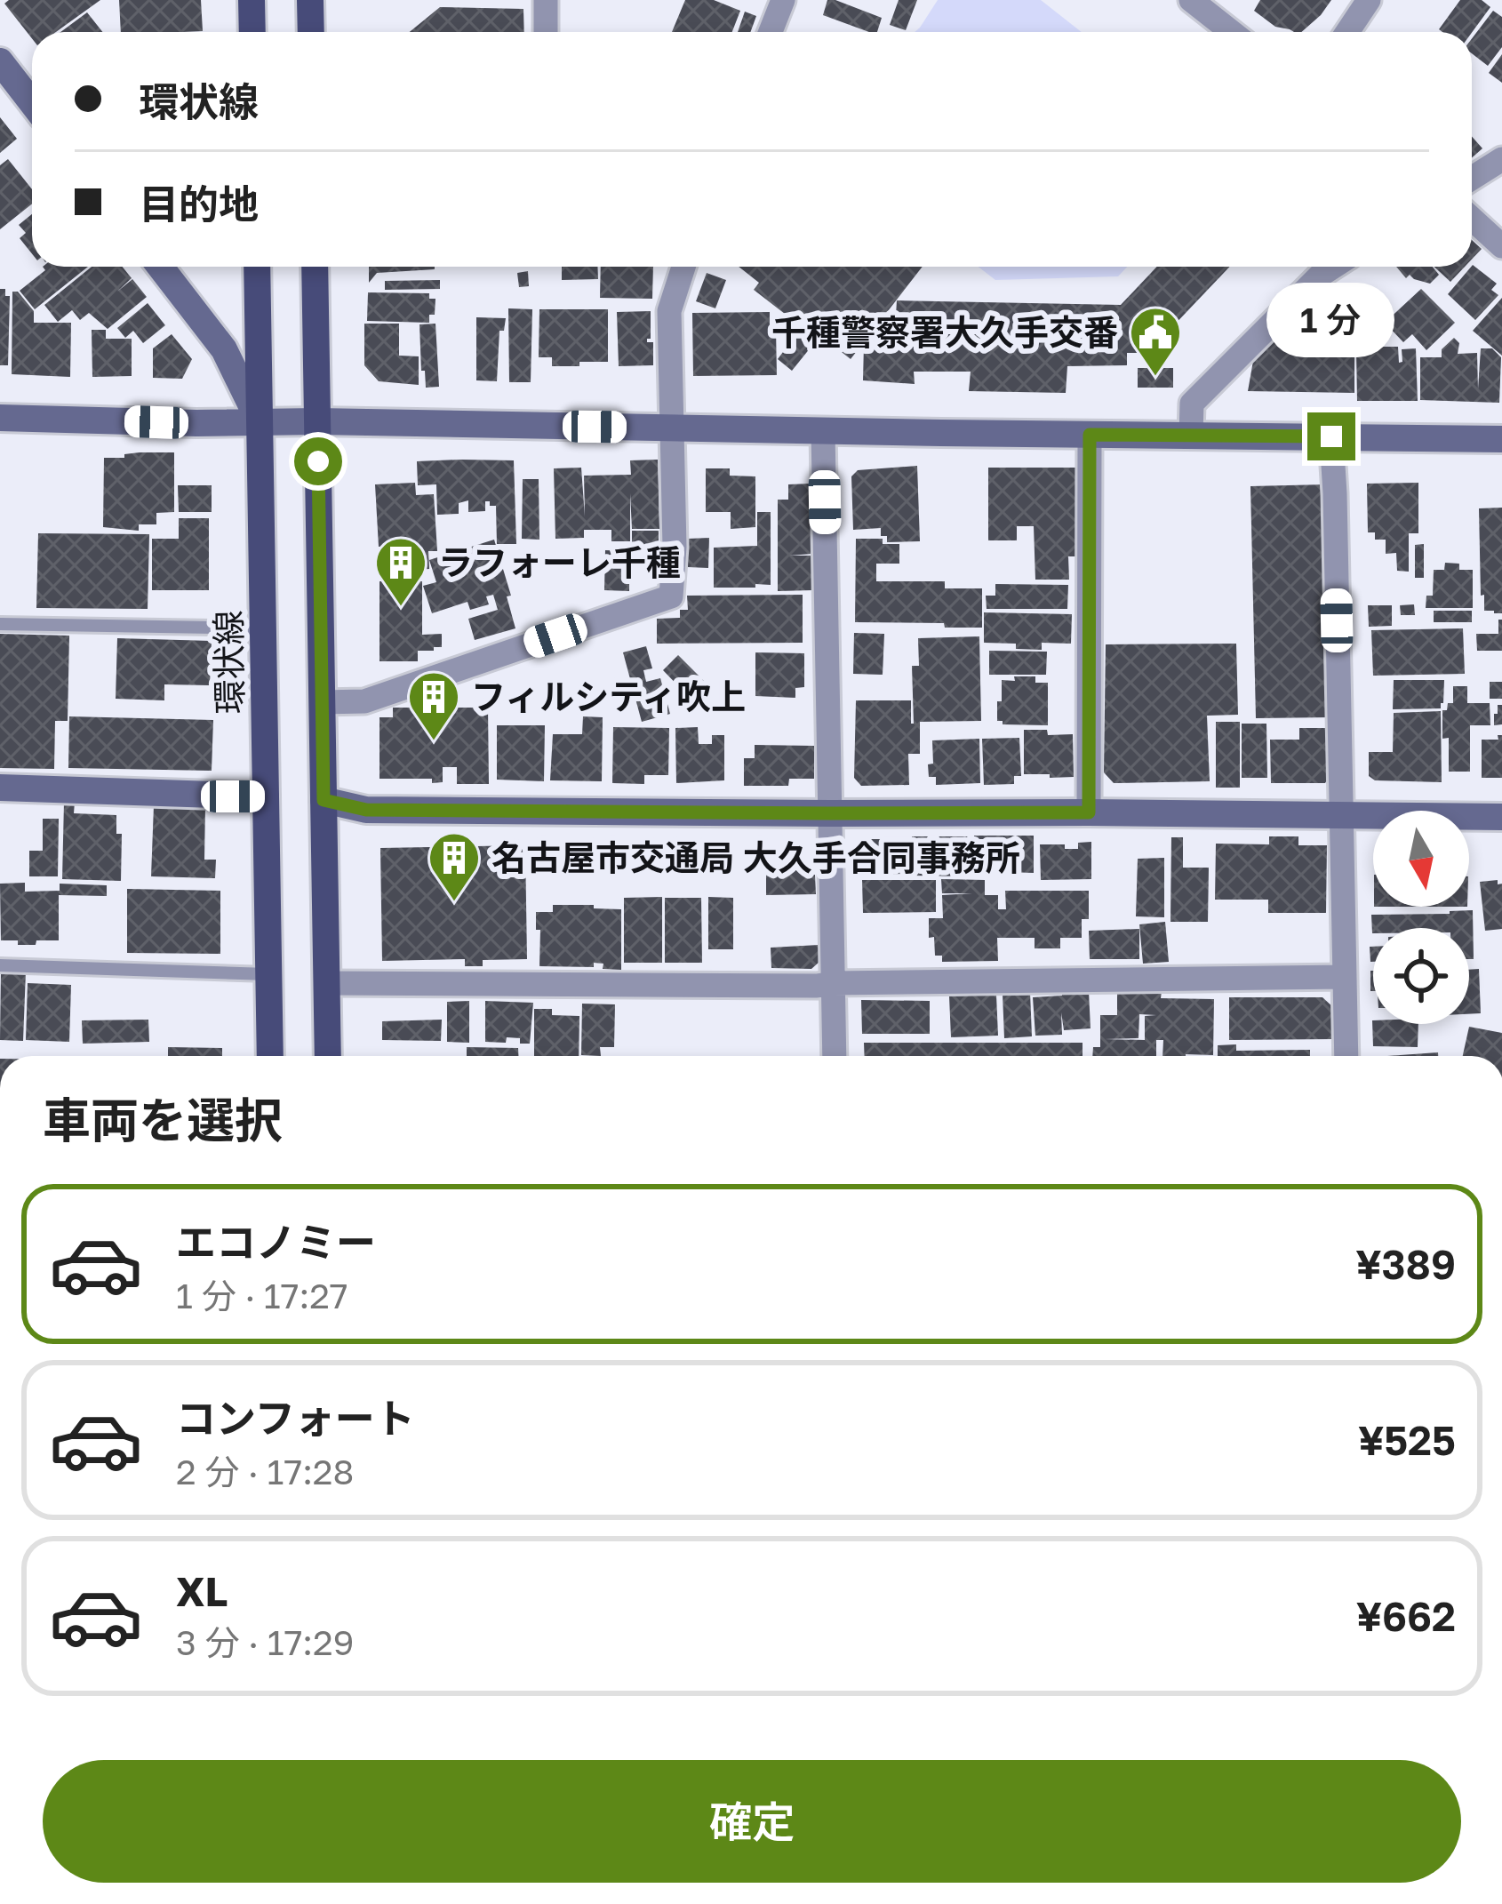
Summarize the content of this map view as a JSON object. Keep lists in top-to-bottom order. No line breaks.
{"streets":{"main road":["環状線"]},"places":{"public building":["千種警察署大久手交番"],"building":["ラフォーレ千種","フィルシティ吹上","名古屋市交通局 大久手合同事務所"]},"north":"bottom","page":{"banner":["環状線","目的地"],"bubble":"1 分","heading":"車両を選択","list":[{"name":"エコノミー","note":"1 分 · 17:27","value":"¥389"},{"name":"コンフォート","note":"2 分 · 17:28","value":"¥525"},{"name":"XL","note":"3 分 · 17:29","value":"¥662"}],"buttons":"確定"}}
